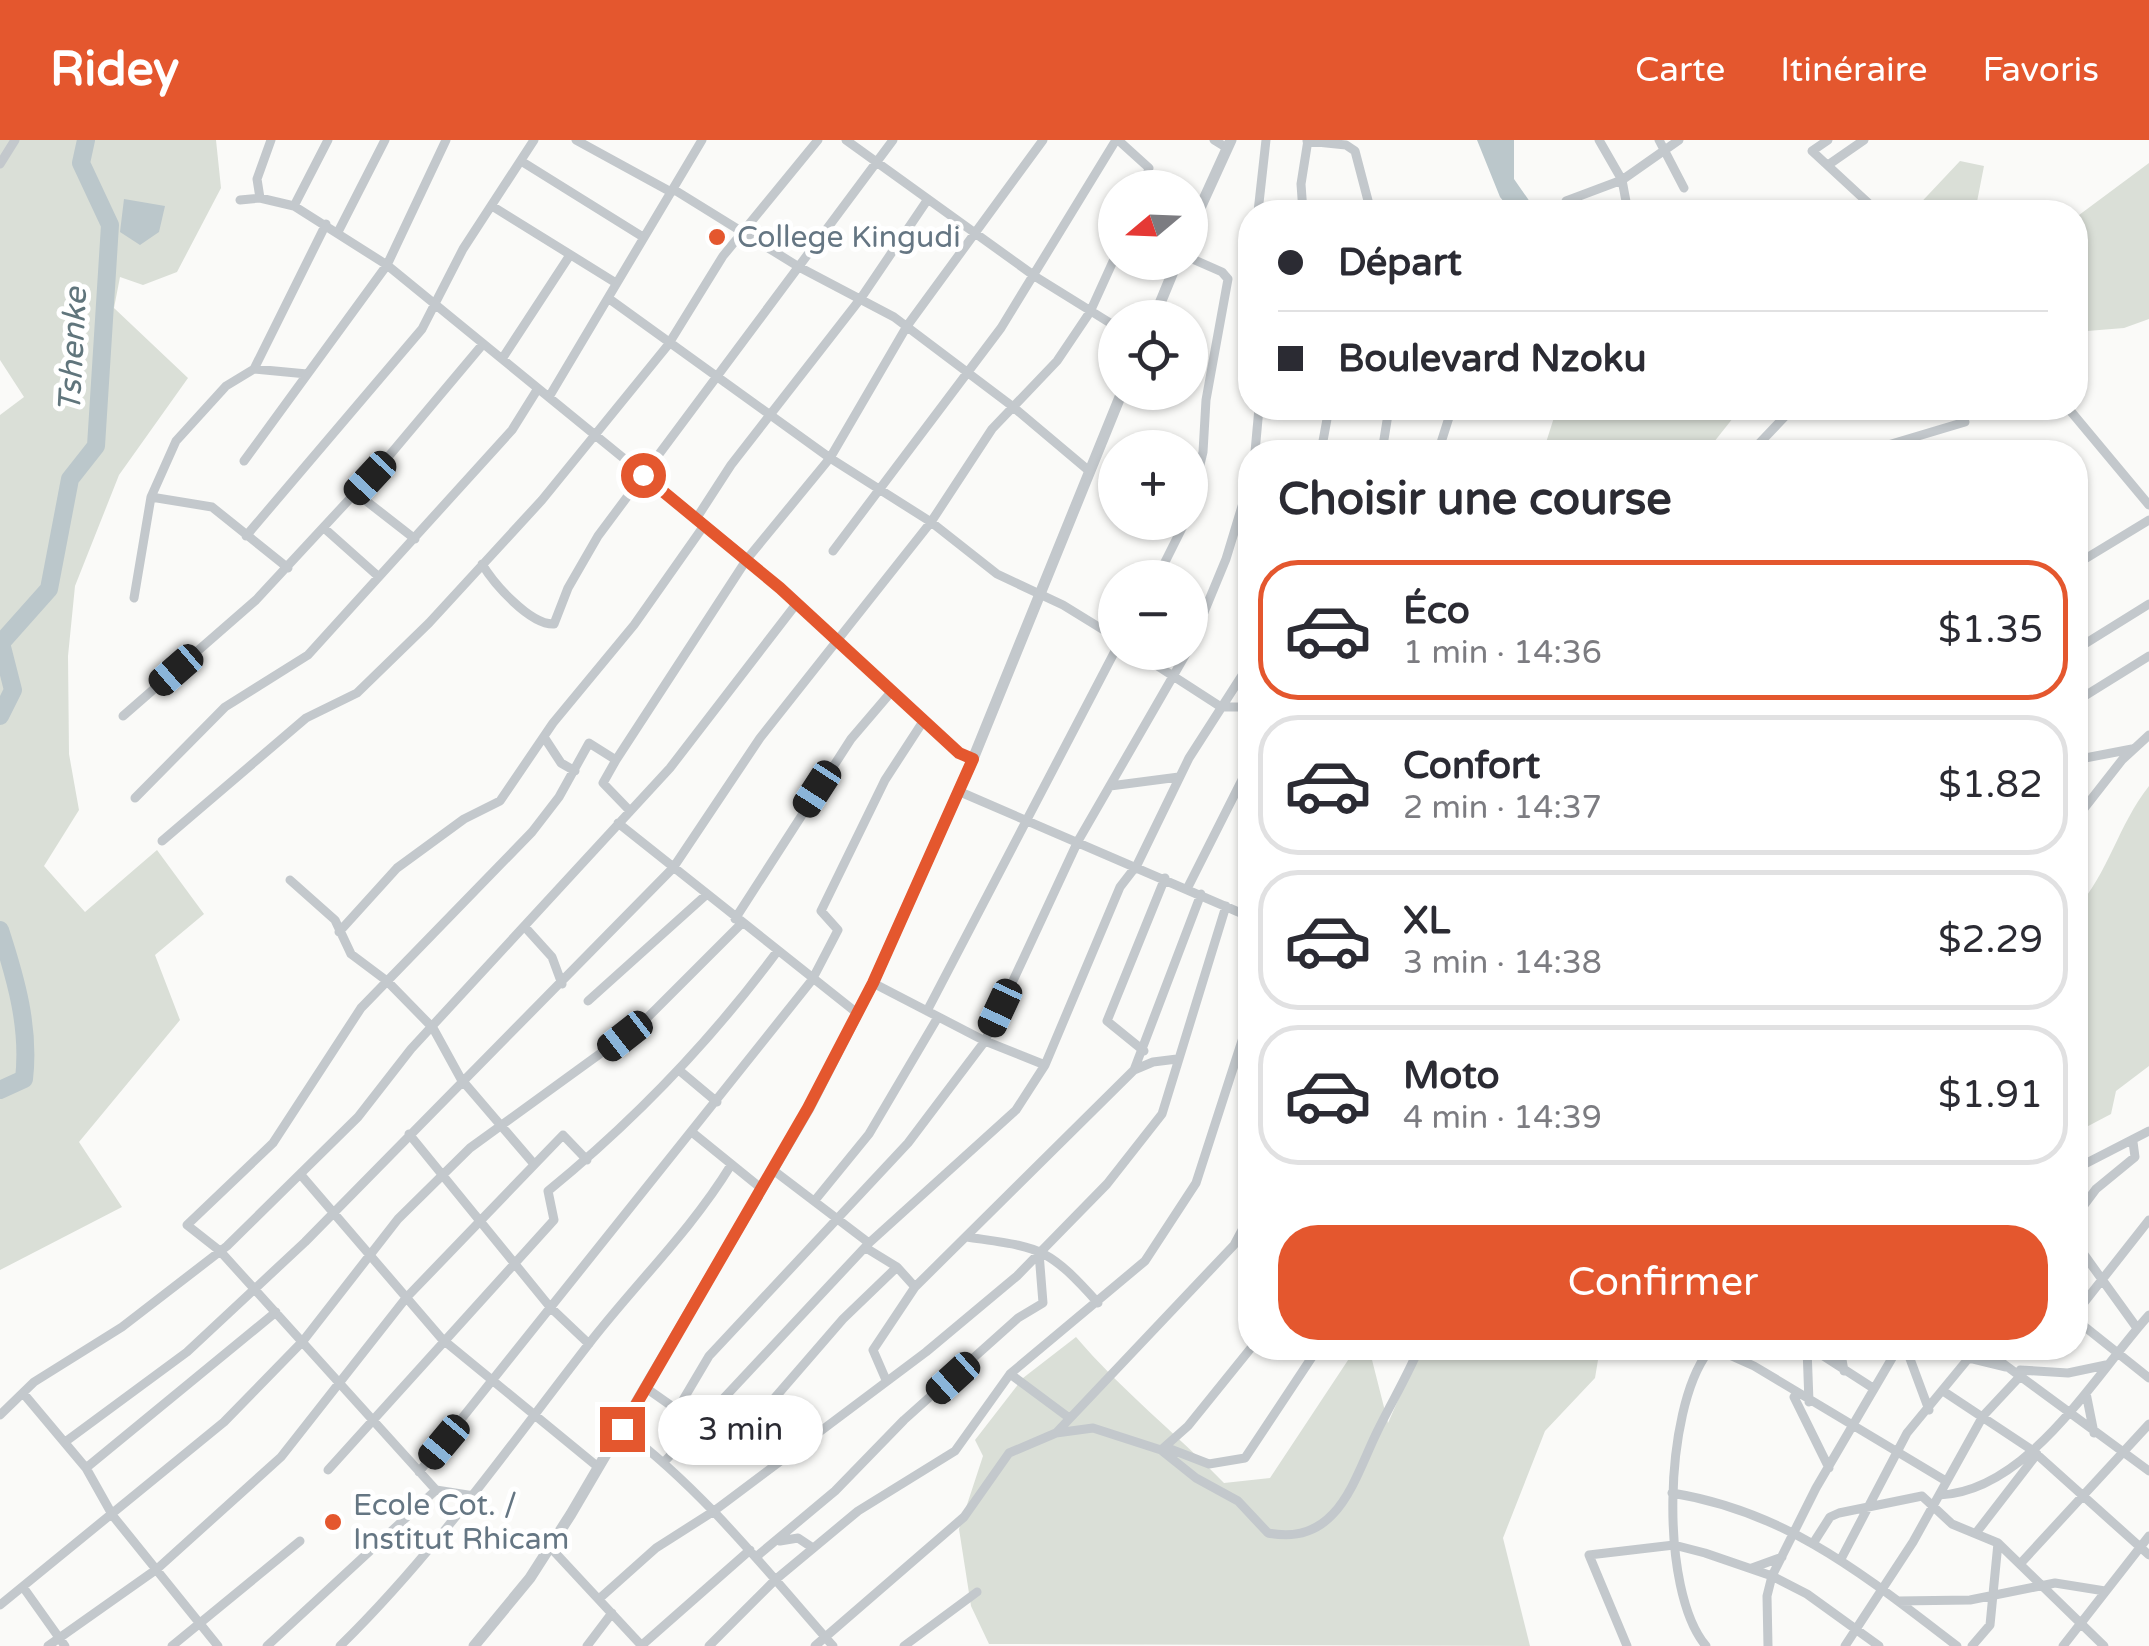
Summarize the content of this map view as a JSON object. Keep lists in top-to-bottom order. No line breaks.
{"water":["Tshenke"],"places":["College Kingudi","Ecole Cot. / Institut Rhicam"],"north":"left","page":{"header":"Ridey","nav":["Carte","Itinéraire","Favoris"],"map_buttons":["+","−"],"banner":["Départ","Boulevard Nzoku"],"heading":"Choisir une course","list":[{"name":"Éco","note":"1 min · 14:36","value":"$1.35"},{"name":"Confort","note":"2 min · 14:37","value":"$1.82"},{"name":"XL","note":"3 min · 14:38","value":"$2.29"},{"name":"Moto","note":"4 min · 14:39","value":"$1.91"}],"buttons":"Confirmer","bubble":"3 min"}}
